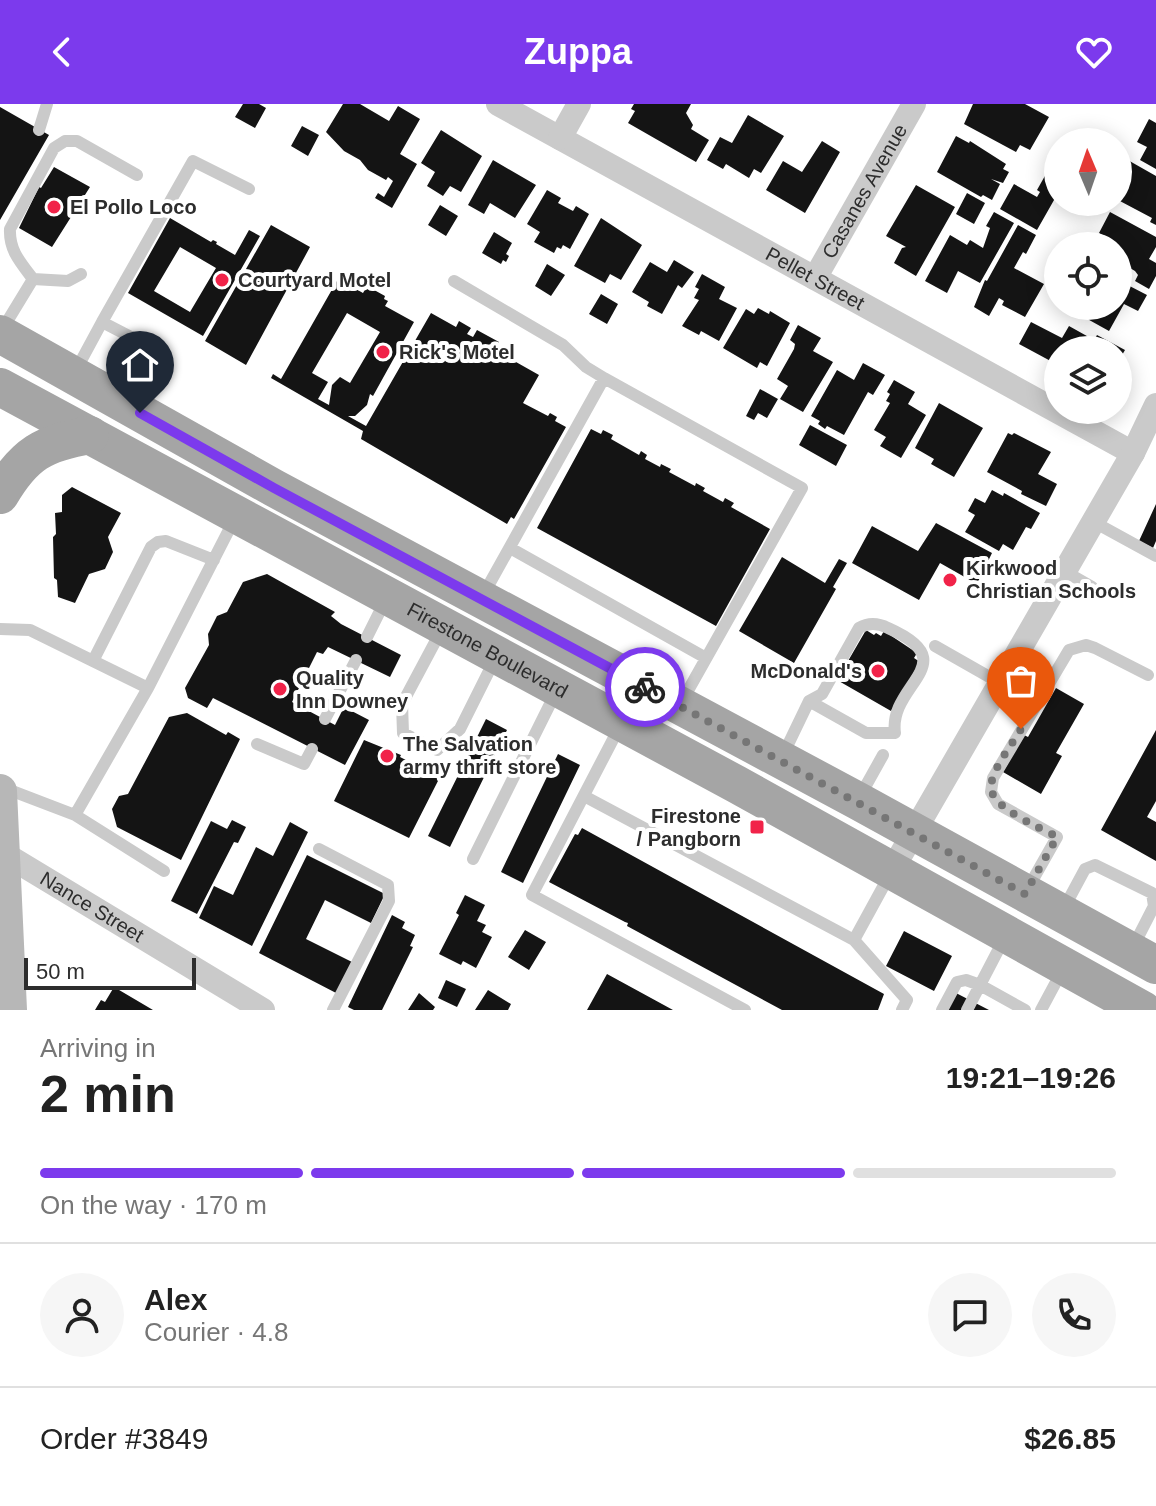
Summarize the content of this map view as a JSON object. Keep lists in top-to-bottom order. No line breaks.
{"streets":{"main road":["Firestone Boulevard"],"street":["Casanes Avenue","Pellet Street","Nance Street"]},"crossings":[["Casanes Avenue","Pellet Street"]],"places":{"other":["El Pollo Loco","Courtyard Motel","Rick's Motel","Kirkwood Christian Schools","McDonald's","Quality Inn Downey","The Salvation army thrift store"],"transit":["Firestone / Pangborn"]},"scale_bar":"50 m","north":"top","page":{"header":"Zuppa","scale":"50 m","heading":["2 min","Arriving in","19:21–19:26"],"panel":["Alex","Courier · 4.8","Order #3849","$26.85"],"bar":"On the way · 170 m"}}
